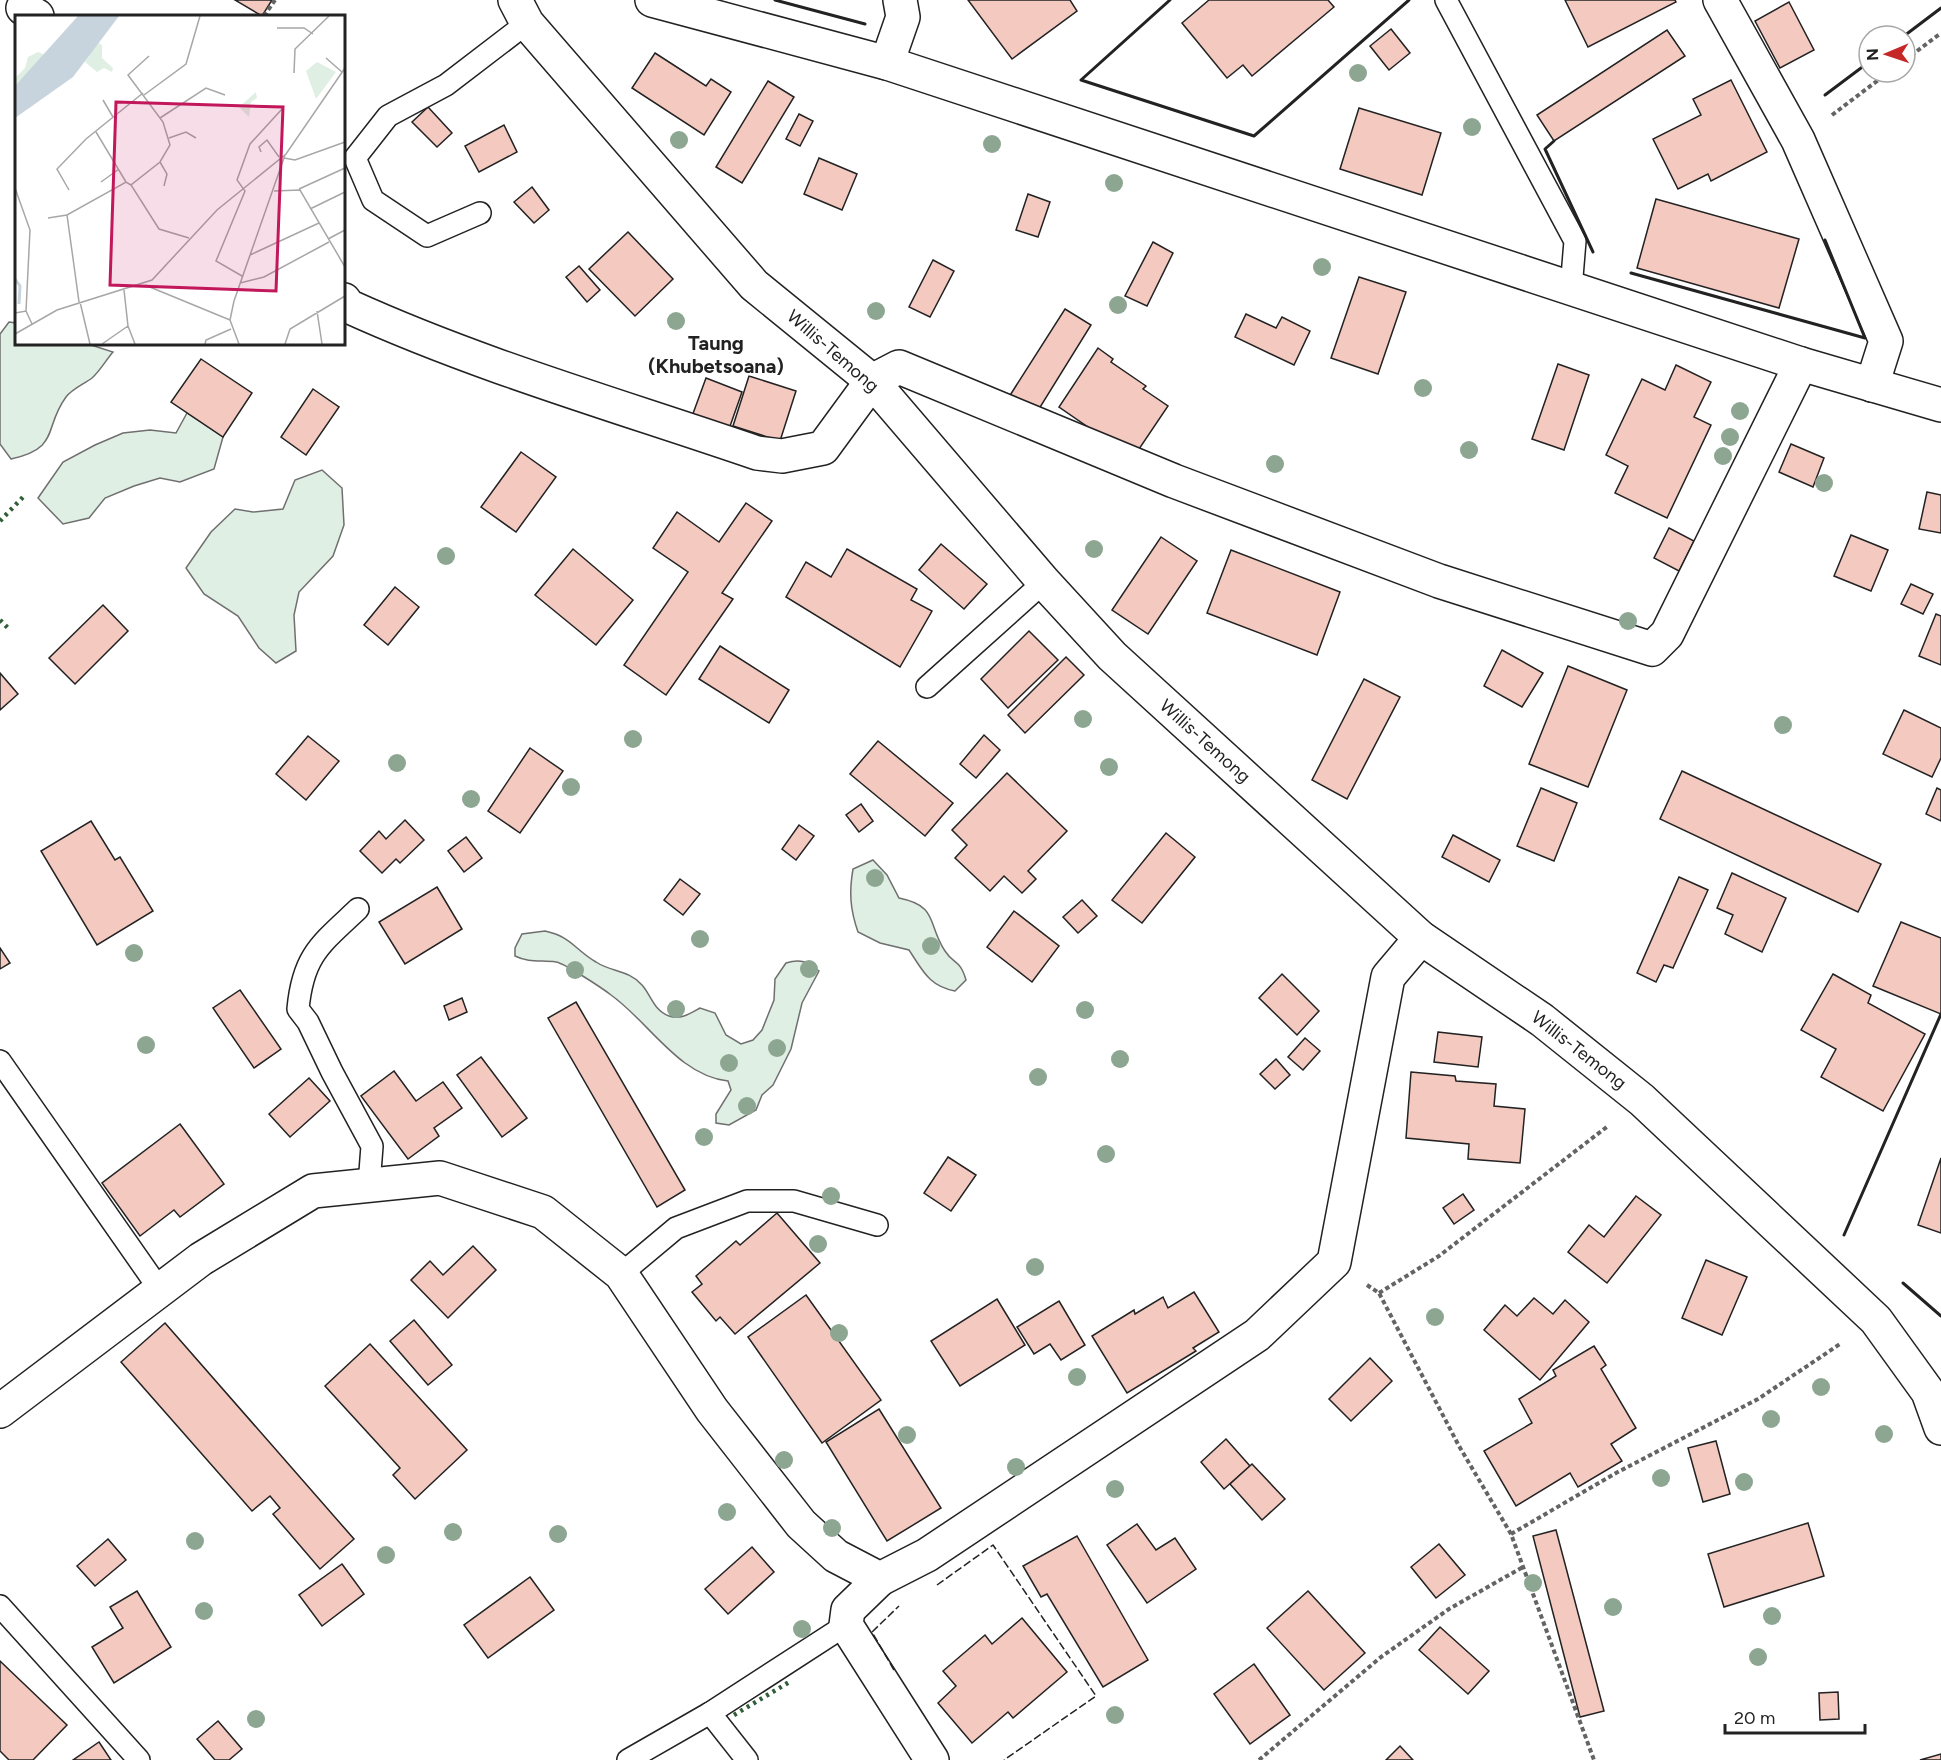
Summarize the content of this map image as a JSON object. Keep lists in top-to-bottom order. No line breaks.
{"streets":{"street":["Willis-Temong"]},"districts":["Taung (Khubetsoana)"],"scale_bar":"20 m","north":"left"}
